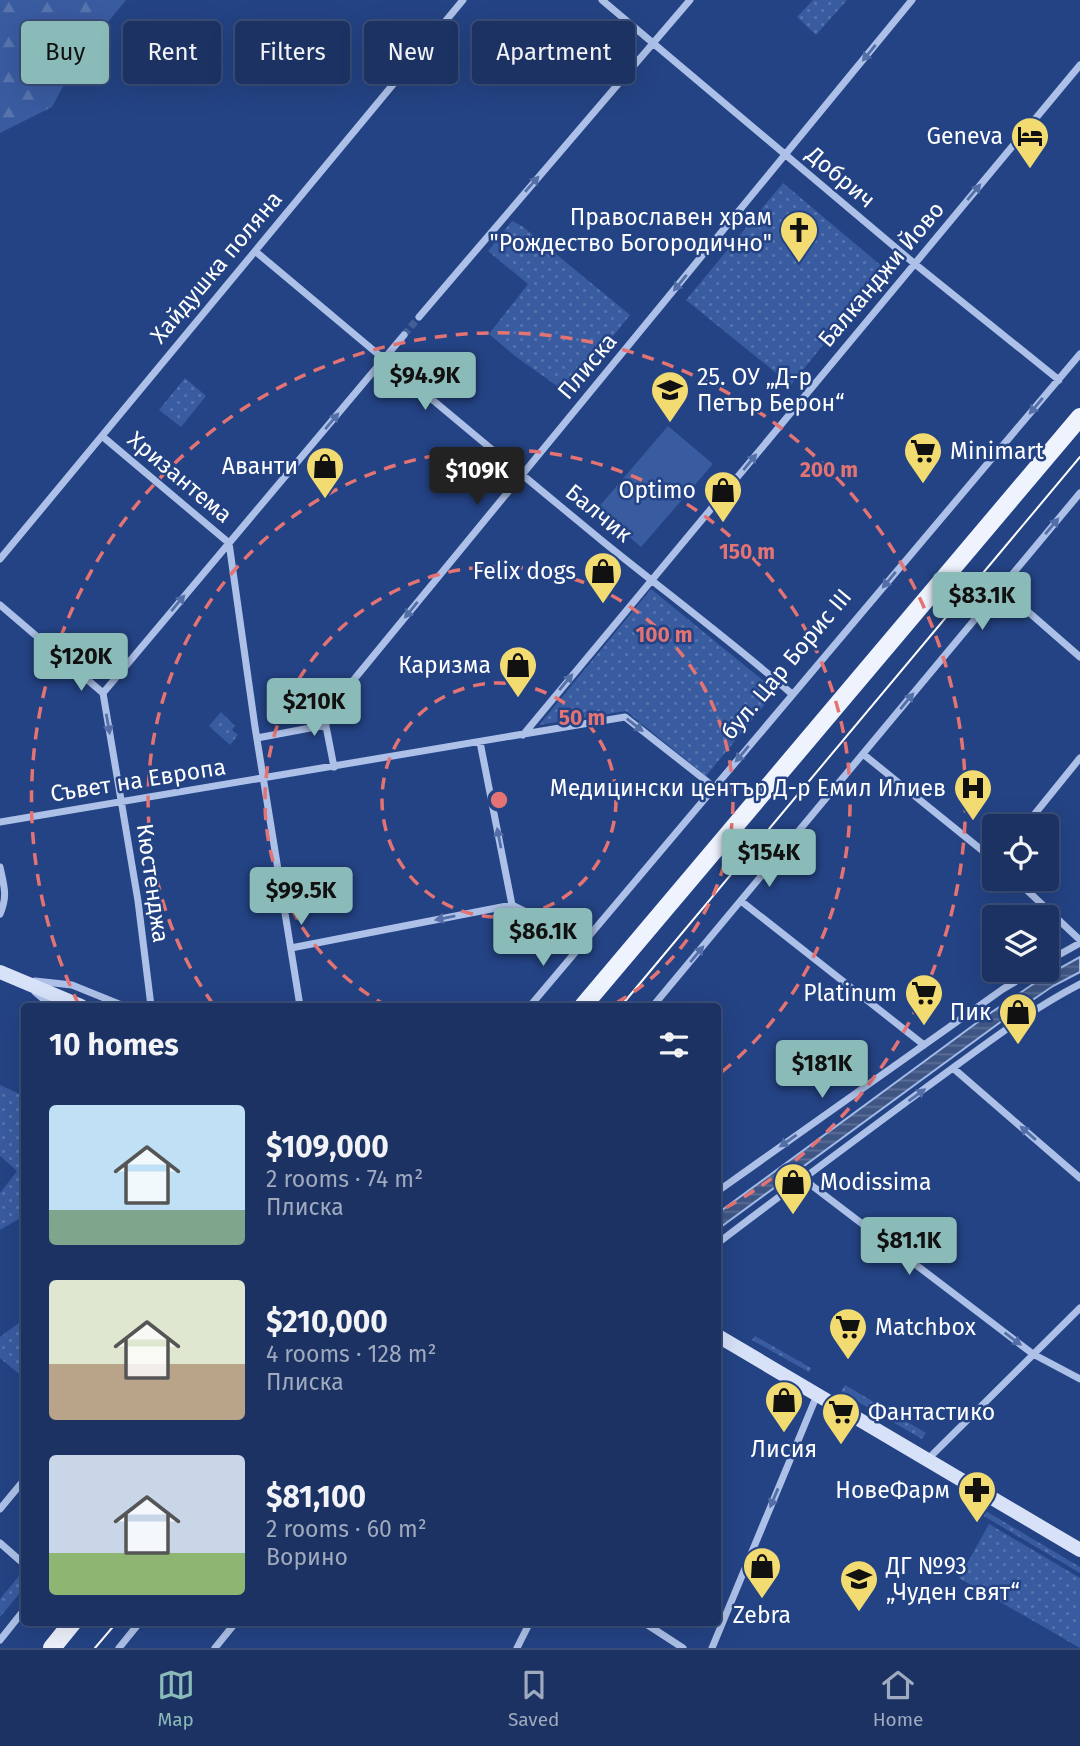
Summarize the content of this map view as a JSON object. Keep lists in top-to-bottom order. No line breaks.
{"streets":{"street":["Добрич","Хайдушка поляна","Балканджи Йово","Плиска","Хризантема","Балчик","бул. Цар Борис III","Съвет на Европа","Кюстенджа"]},"crossings":[["Добрич","Балканджи Йово"],["Добрич","Плиска"],["Добрич","бул. Цар Борис III"],["Хайдушка поляна","Хризантема"],["Хайдушка поляна","Балчик"],["Балканджи Йово","Балчик"],["Балканджи Йово","Съвет на Европа"],["Плиска","Балчик"],["Хризантема","Съвет на Европа"],["Балчик","бул. Цар Борис III"],["бул. Цар Борис III","Съвет на Европа"],["Съвет на Европа","Кюстенджа"]],"one_way":["Балканджи Йово","Плиска","бул. Цар Борис III","Кюстенджа"],"places":{"hotel":["Geneva"],"church":["Православен храм \"Рождество Богородично\""],"school or university":["25. ОУ „Д-р Петър Берон“","ДГ №93 „Чуден свят“"],"supermarket":["Minimart","Platinum","Matchbox","Фантастико"],"shop":["Аванти","Optimo","Felix dogs","Каризма","Пик","Modissima","Лисия","Zebra"],"hospital":["Медицински център Д-р Емил Илиев"],"pharmacy":["НовеФарм"]},"page":{"chip":["Buy","Rent","Filters","New","Apartment"],"price":["$94.9K","$109K","$83.1K","$120K","$210K","$154K","$99.5K","$86.1K","$181K","$81.1K"],"heading":"10 homes","list":[{"name":"$109,000","note":"2 rooms · 74 m² · Плиска"},{"name":"$210,000","note":"4 rooms · 128 m² · Плиска"},{"name":"$81,100","note":"2 rooms · 60 m² · Ворино"}],"tabs":["Map","Saved","Home"]},"rings":["200 m","150 m","100 m","50 m"]}
